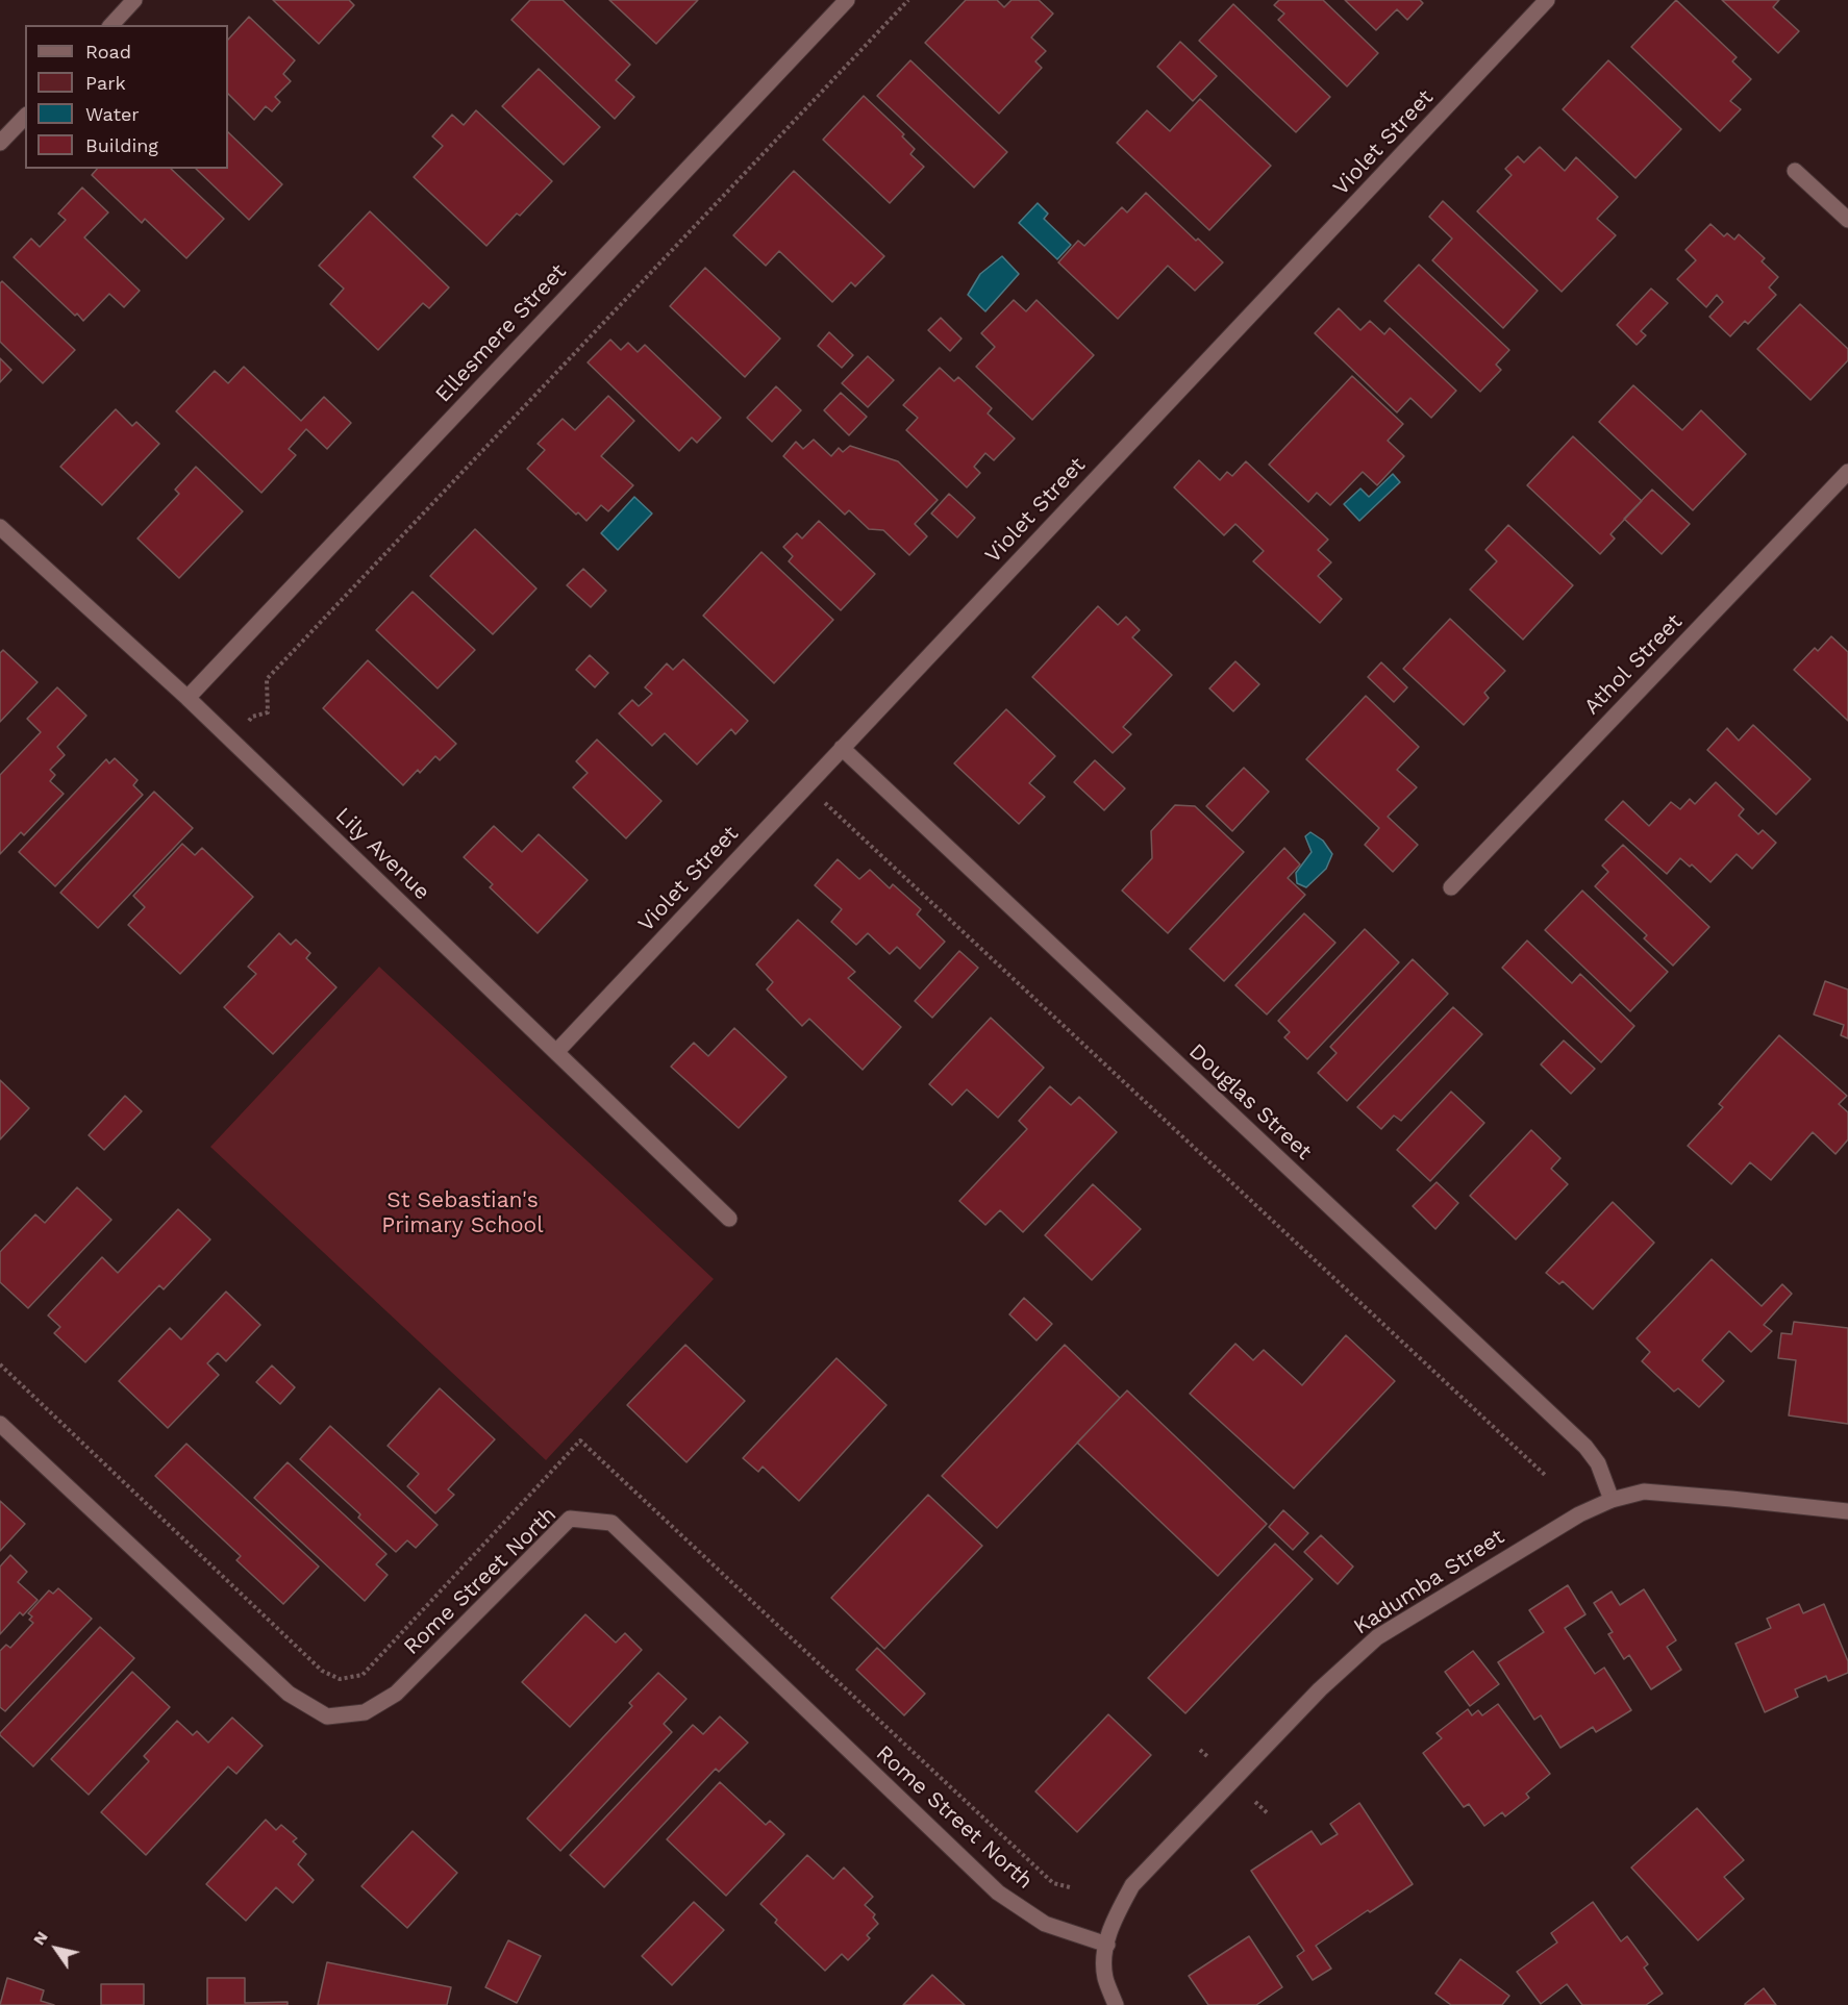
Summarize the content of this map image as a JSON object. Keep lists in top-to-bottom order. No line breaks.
{"streets":{"street":["Violet Street","Ellesmere Street","Athol Street","Lily Avenue","Douglas Street","Rome Street North","Kadumba Street"]},"crossings":[["Violet Street","Lily Avenue"],["Violet Street","Douglas Street"],["Ellesmere Street","Lily Avenue"],["Douglas Street","Kadumba Street"],["Rome Street North","Kadumba Street"]],"parks":["St Sebastian's Primary School"],"legend":["Road","Park","Water","Building"],"north":"top left"}
